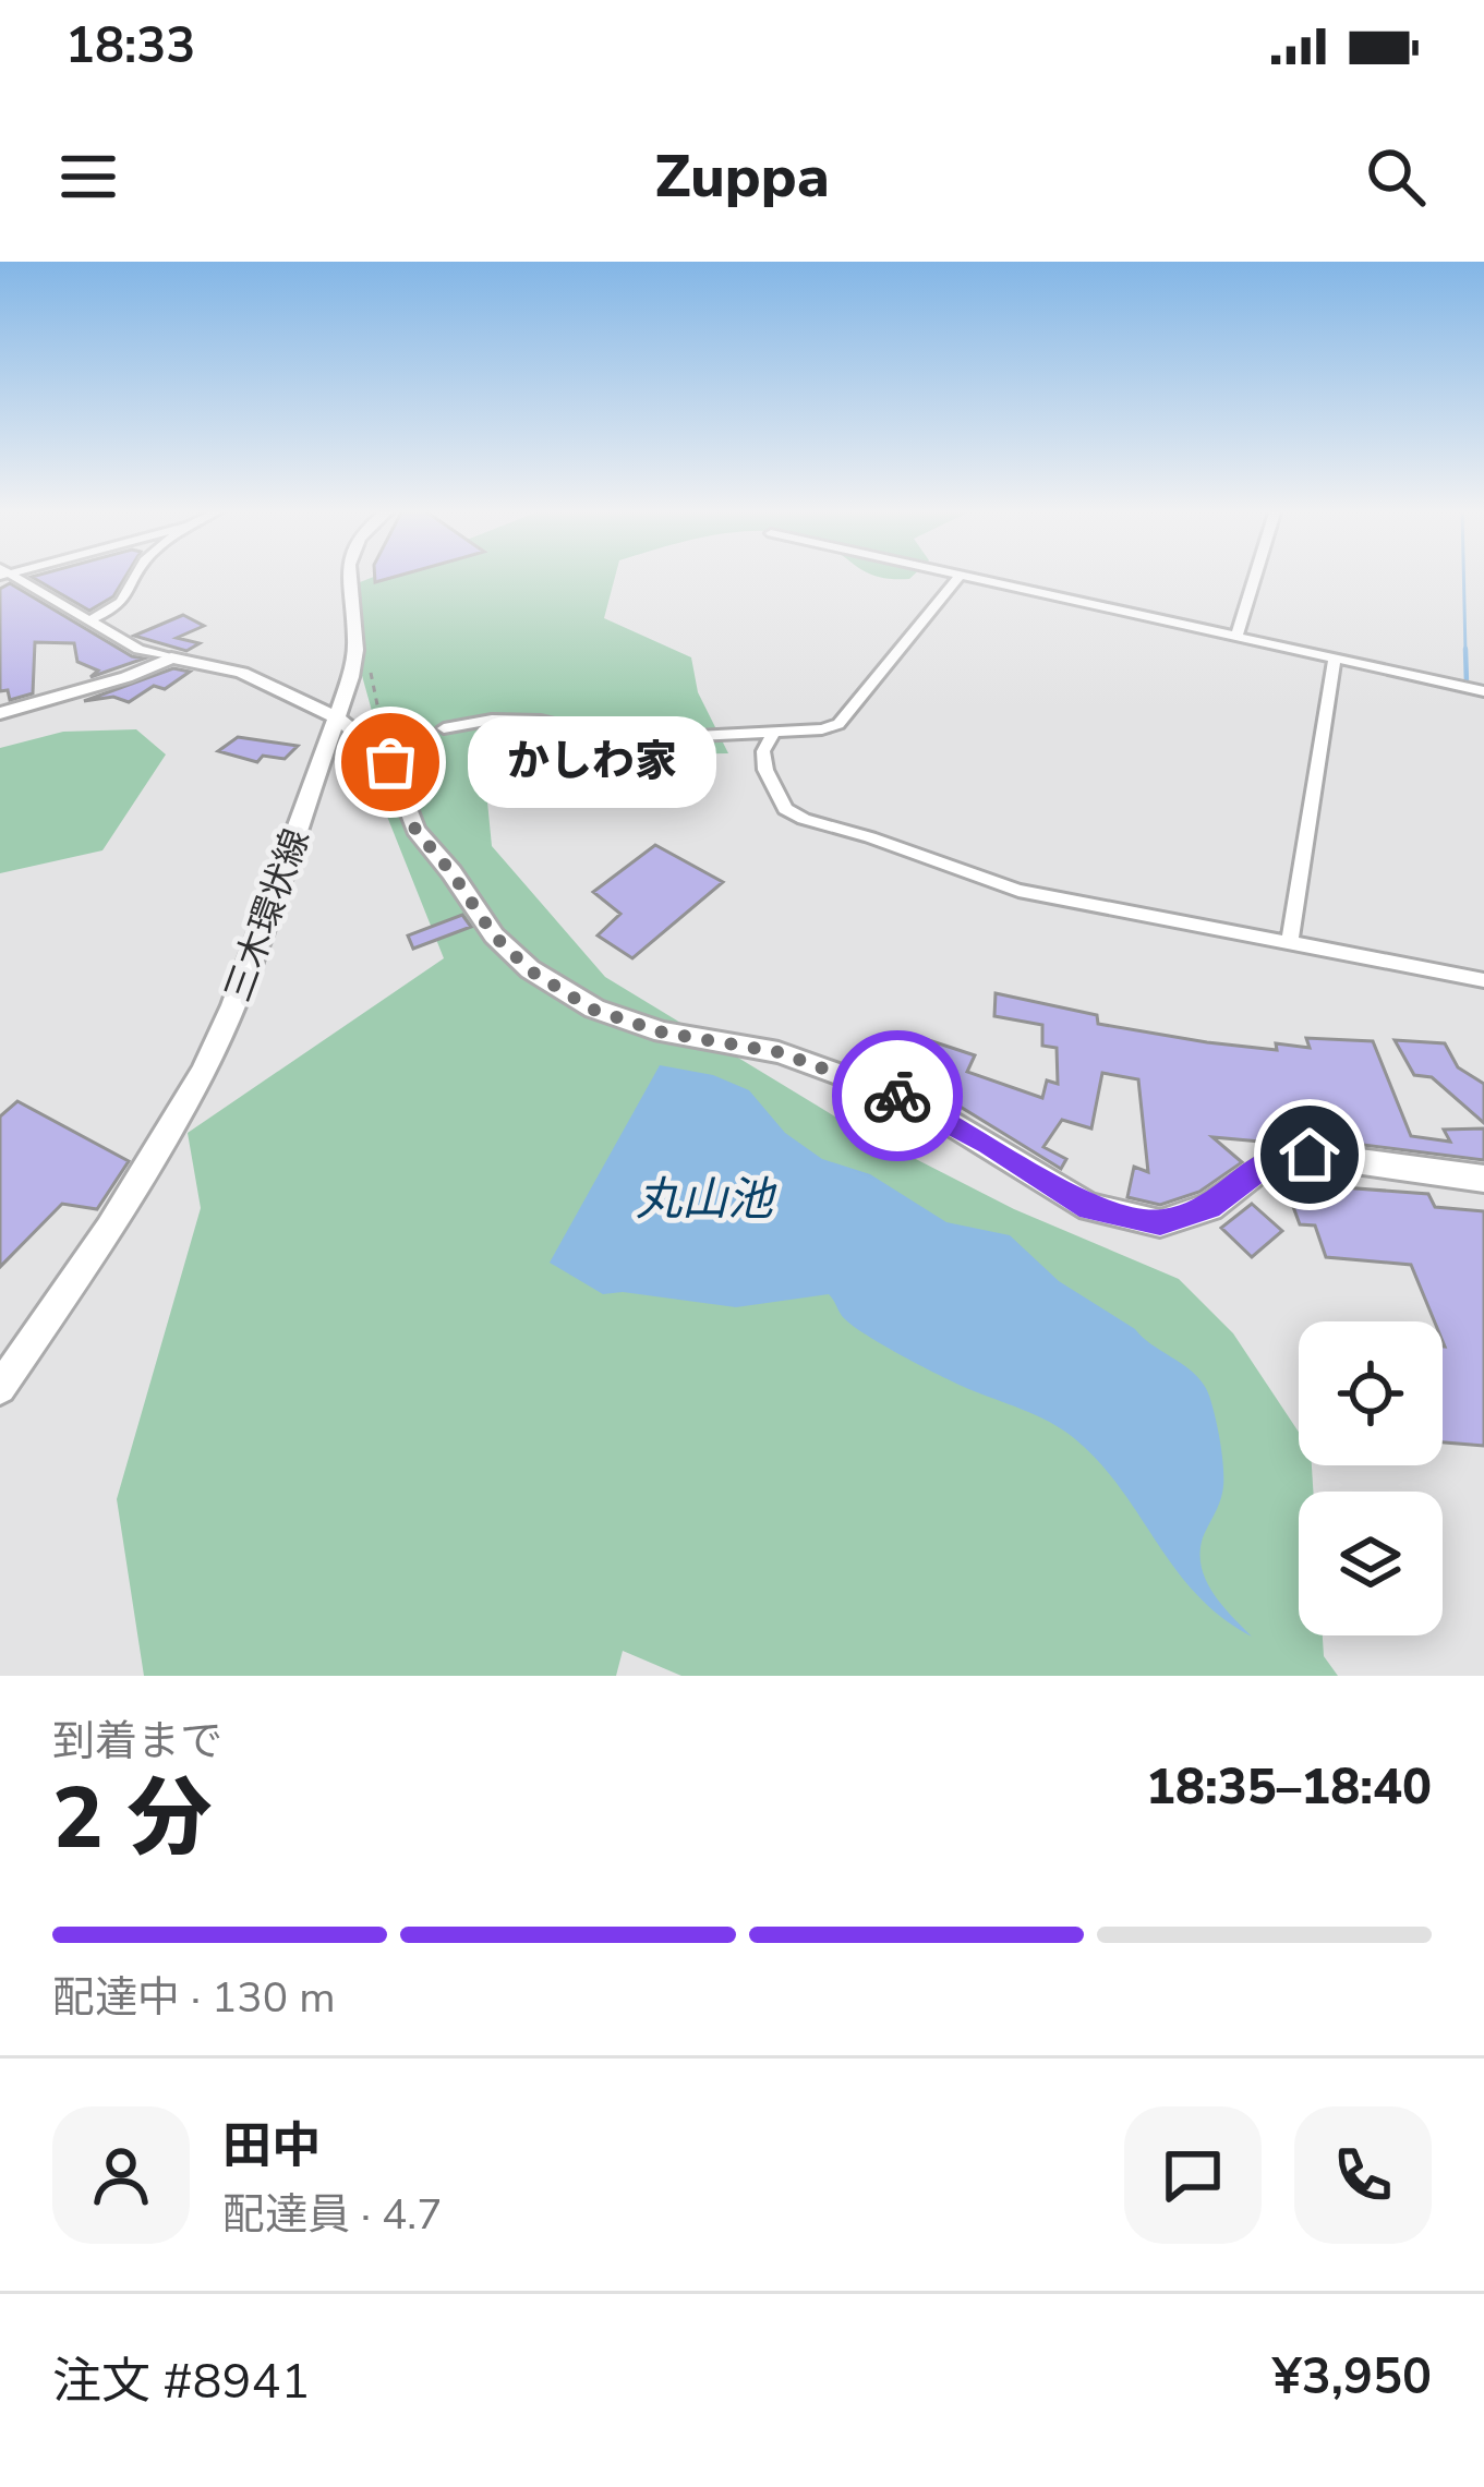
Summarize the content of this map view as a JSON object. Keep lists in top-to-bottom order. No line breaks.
{"streets":{"main road":["三木環状線"]},"water":["丸山池"],"places":["かしわ家"],"page":{"status":"18:33","header":"Zuppa","bubble":"かしわ家","heading":["2 分","到着まで","18:35–18:40"],"panel":["田中","配達員 · 4.7","注文 #8941","¥3,950"],"bar":"配達中 · 130 m"}}
